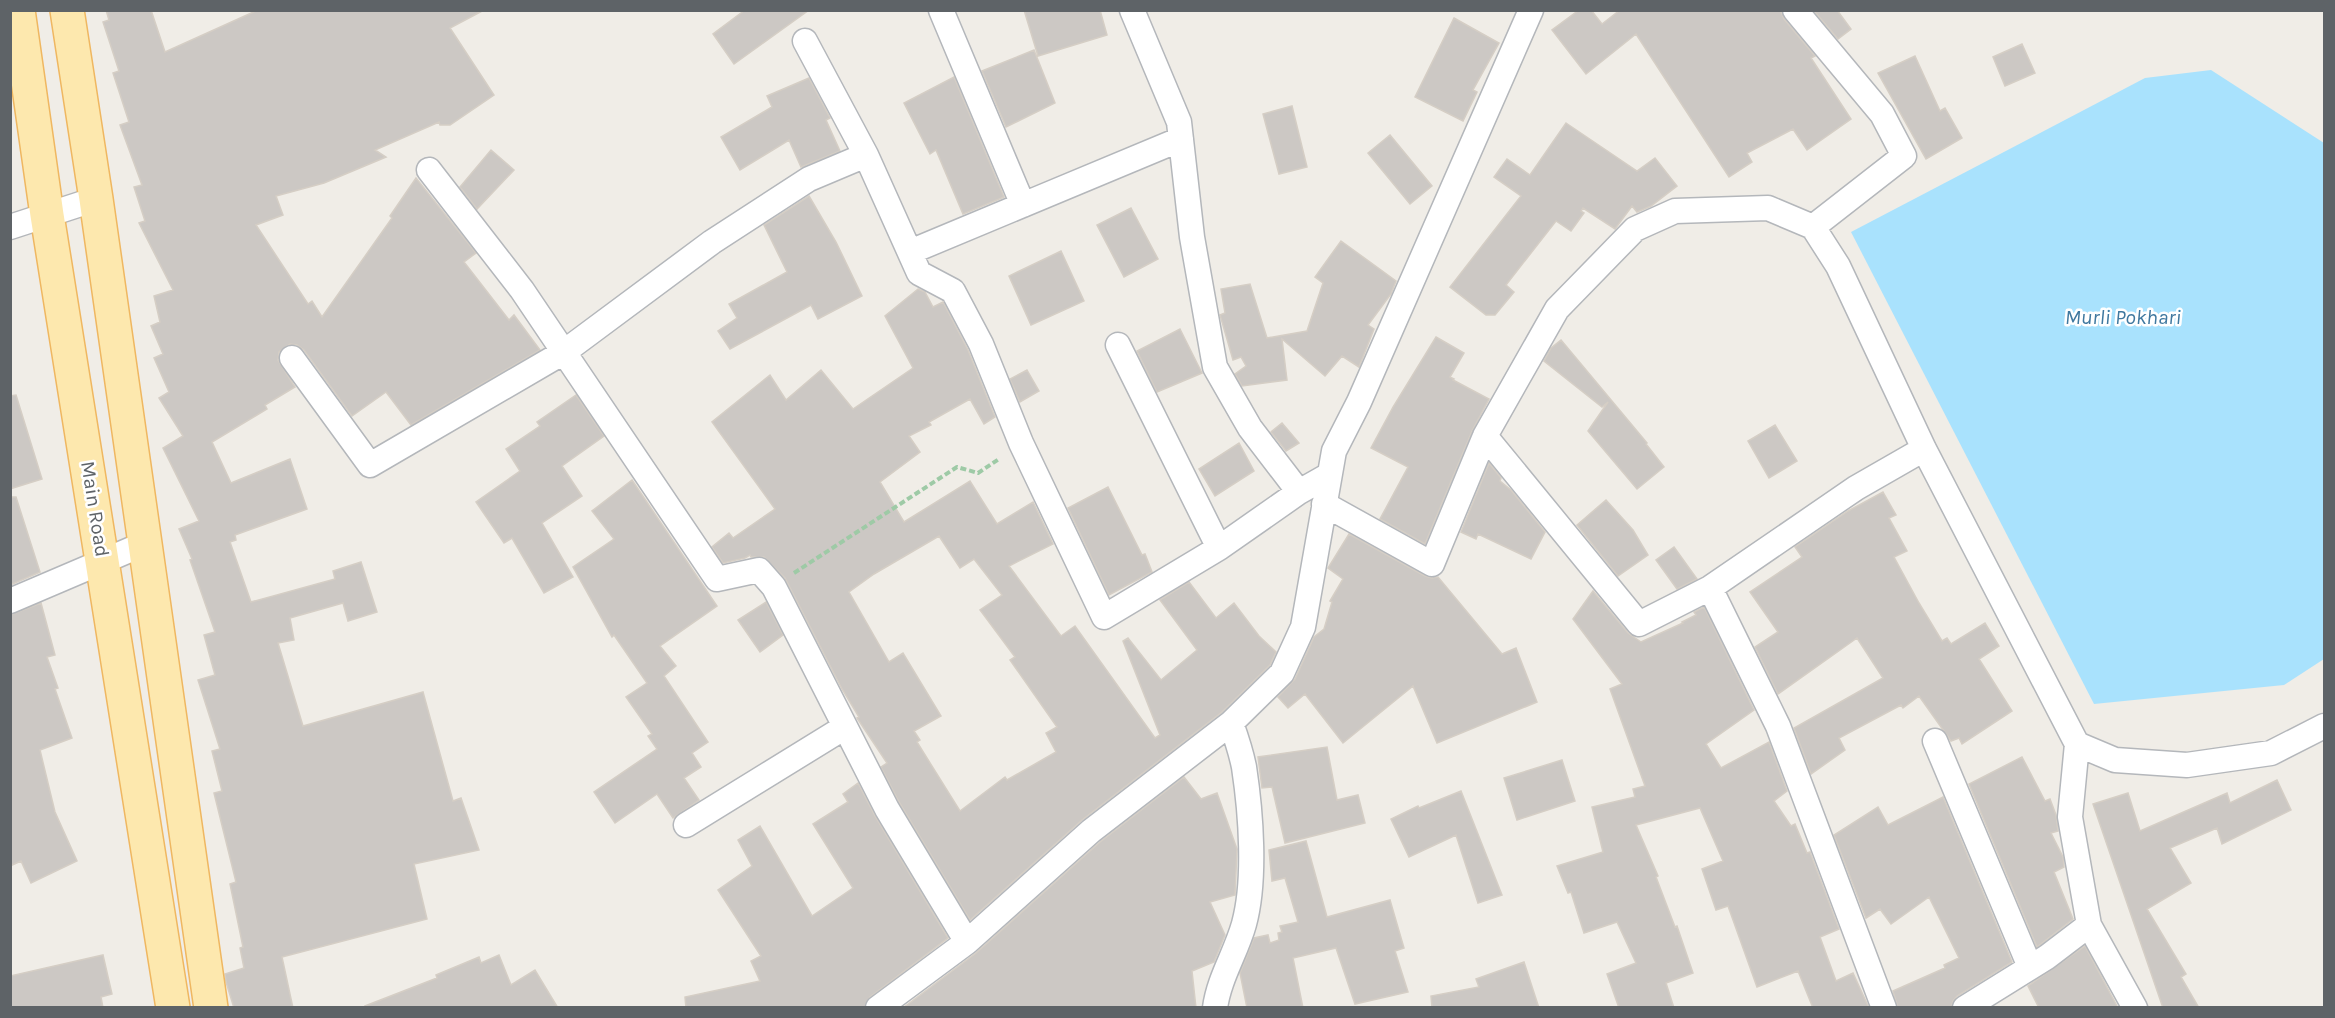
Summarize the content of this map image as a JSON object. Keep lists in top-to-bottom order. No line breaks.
{"streets":{"main road":["Main Road"]},"water":["Murli Pokhari"]}
